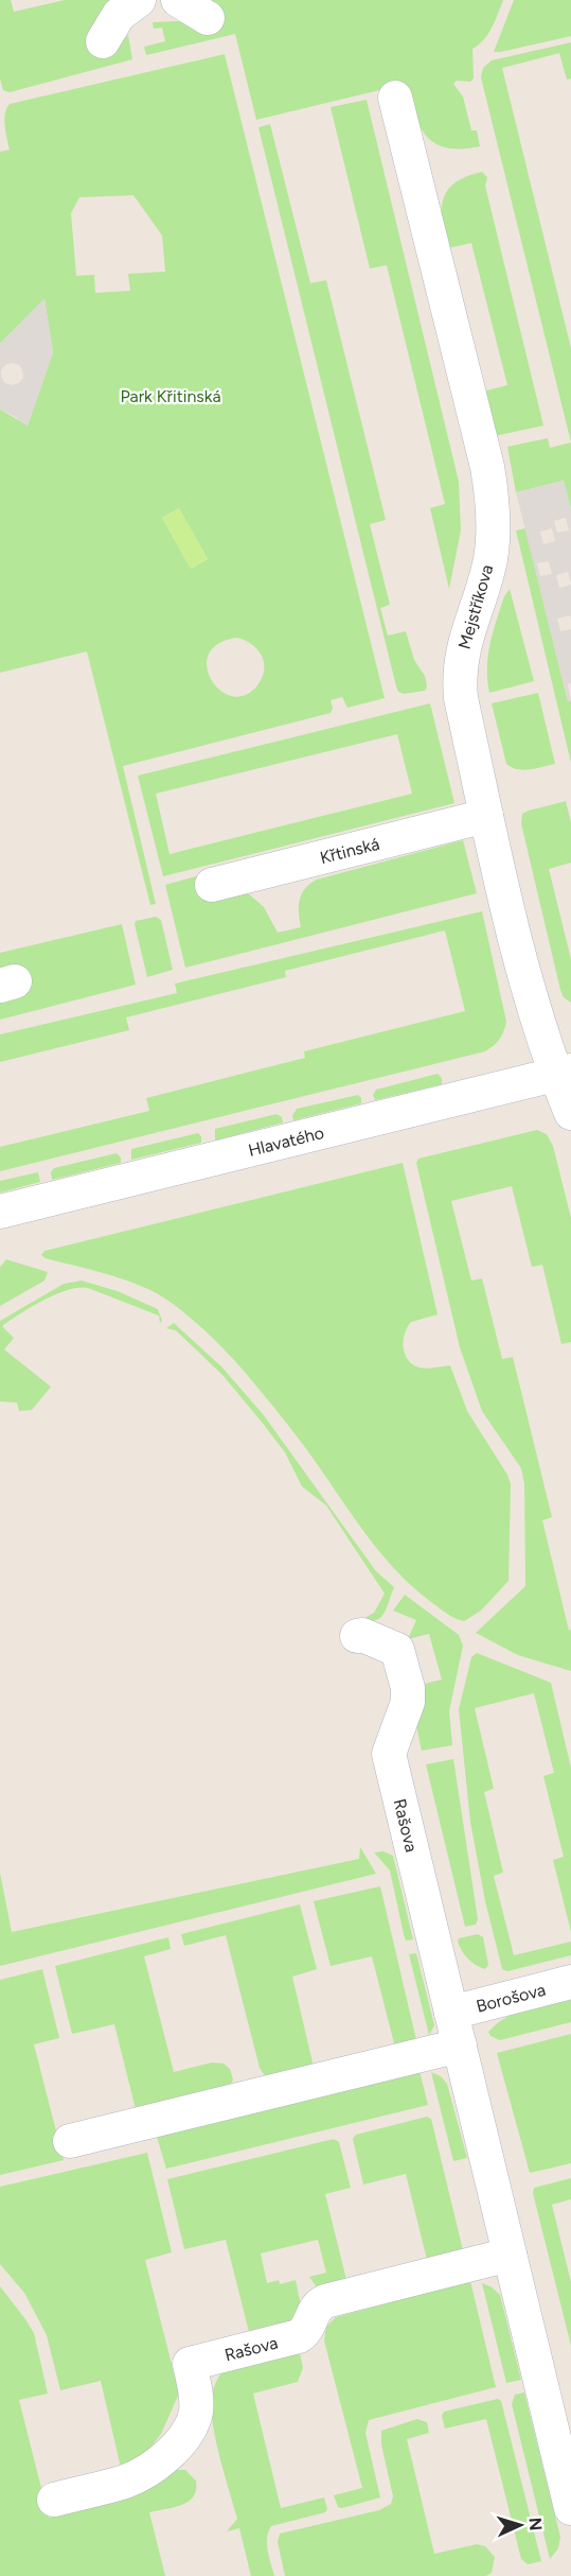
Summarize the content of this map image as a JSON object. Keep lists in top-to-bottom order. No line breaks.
{"streets":{"street":["Mejstříkova","Křtinská","Hlavatého","Rašova","Borošova"]},"crossings":[["Mejstříkova","Křtinská"],["Mejstříkova","Hlavatého"],["Rašova","Borošova"]],"parks":["Park Křitinská"],"north":"right"}
